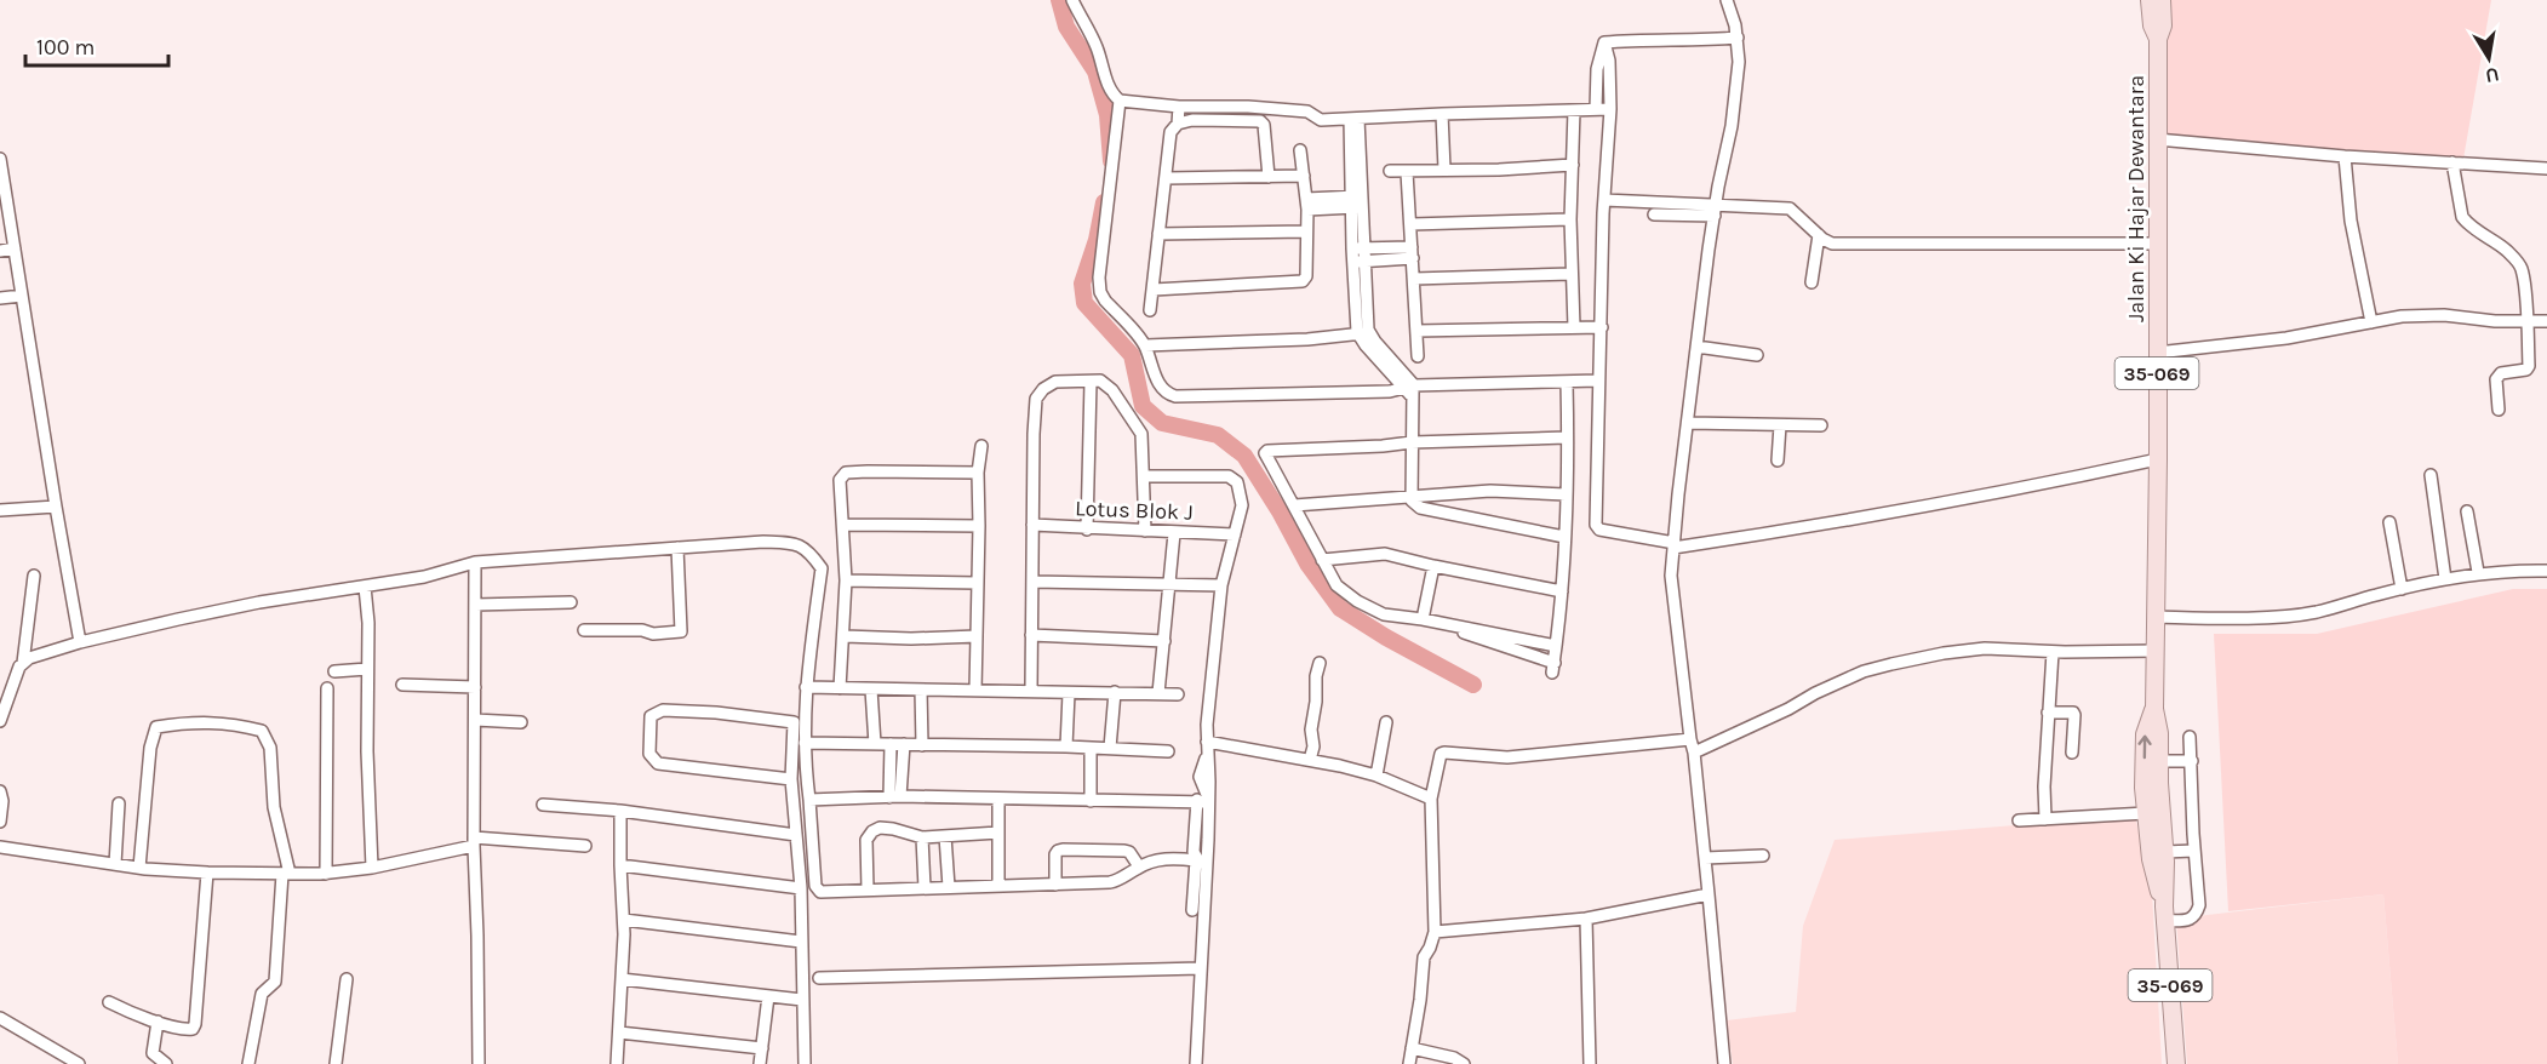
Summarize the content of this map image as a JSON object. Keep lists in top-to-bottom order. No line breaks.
{"streets":{"main road":["Jalan Ki Hajar Dewantara","35-069"],"street":["Lotus Blok J"]},"scale_bar":"100 m","north":"bottom"}
